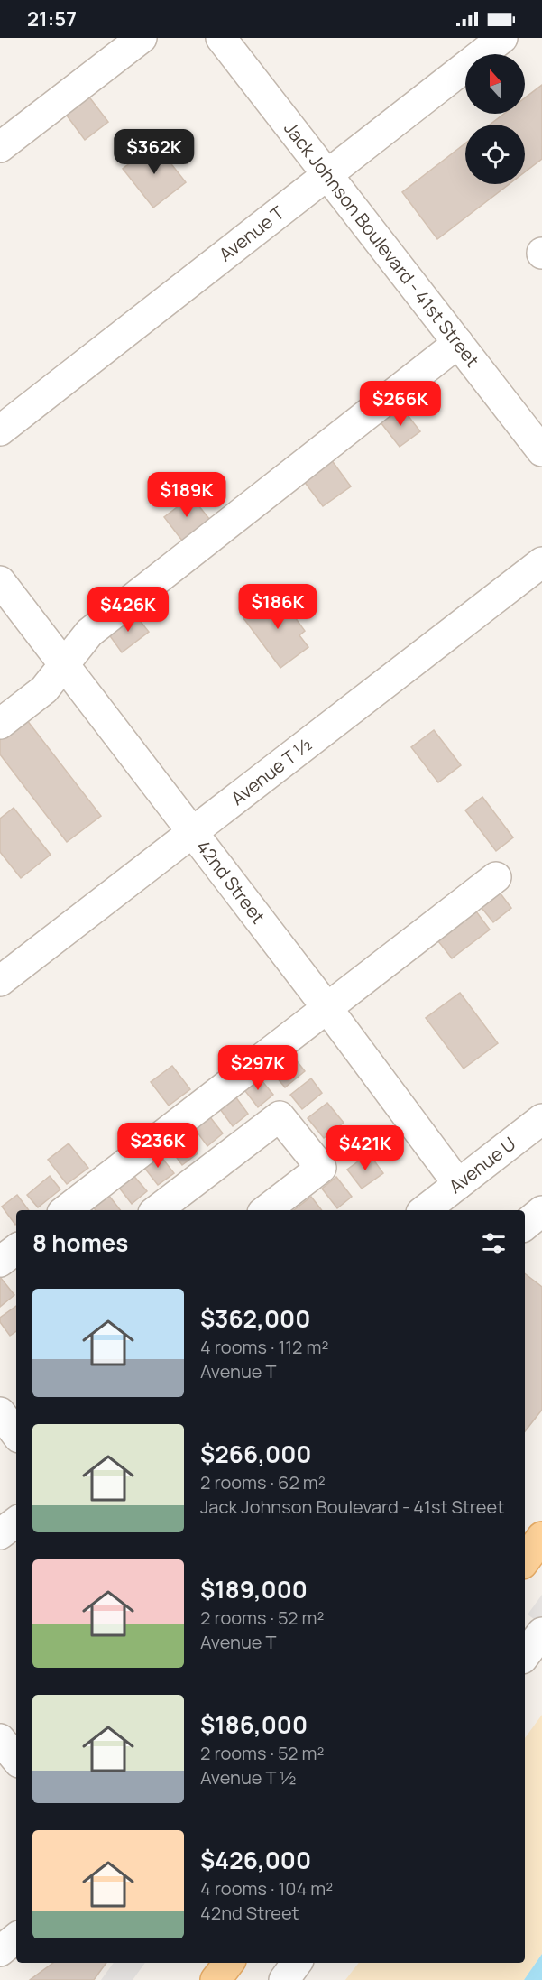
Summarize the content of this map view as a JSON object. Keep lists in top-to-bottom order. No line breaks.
{"streets":{"street":["Avenue T","Jack Johnson Boulevard - 41st Street","Avenue T ½","42nd Street","Avenue U"]},"crossings":[["Avenue T","Jack Johnson Boulevard - 41st Street"],["Avenue T ½","42nd Street"],["42nd Street","Avenue U"]],"north":"top","page":{"status":"21:57","price":["$362K","$266K","$189K","$186K","$426K","$297K","$236K","$421K"],"heading":"8 homes","list":[{"name":"$362,000","note":"4 rooms · 112 m² · Avenue T"},{"name":"$266,000","note":"2 rooms · 62 m² · Jack Johnson Boulevard - 41st Street"},{"name":"$189,000","note":"2 rooms · 52 m² · Avenue T"},{"name":"$186,000","note":"2 rooms · 52 m² · Avenue T ½"},{"name":"$426,000","note":"4 rooms · 104 m² · 42nd Street"}]}}
